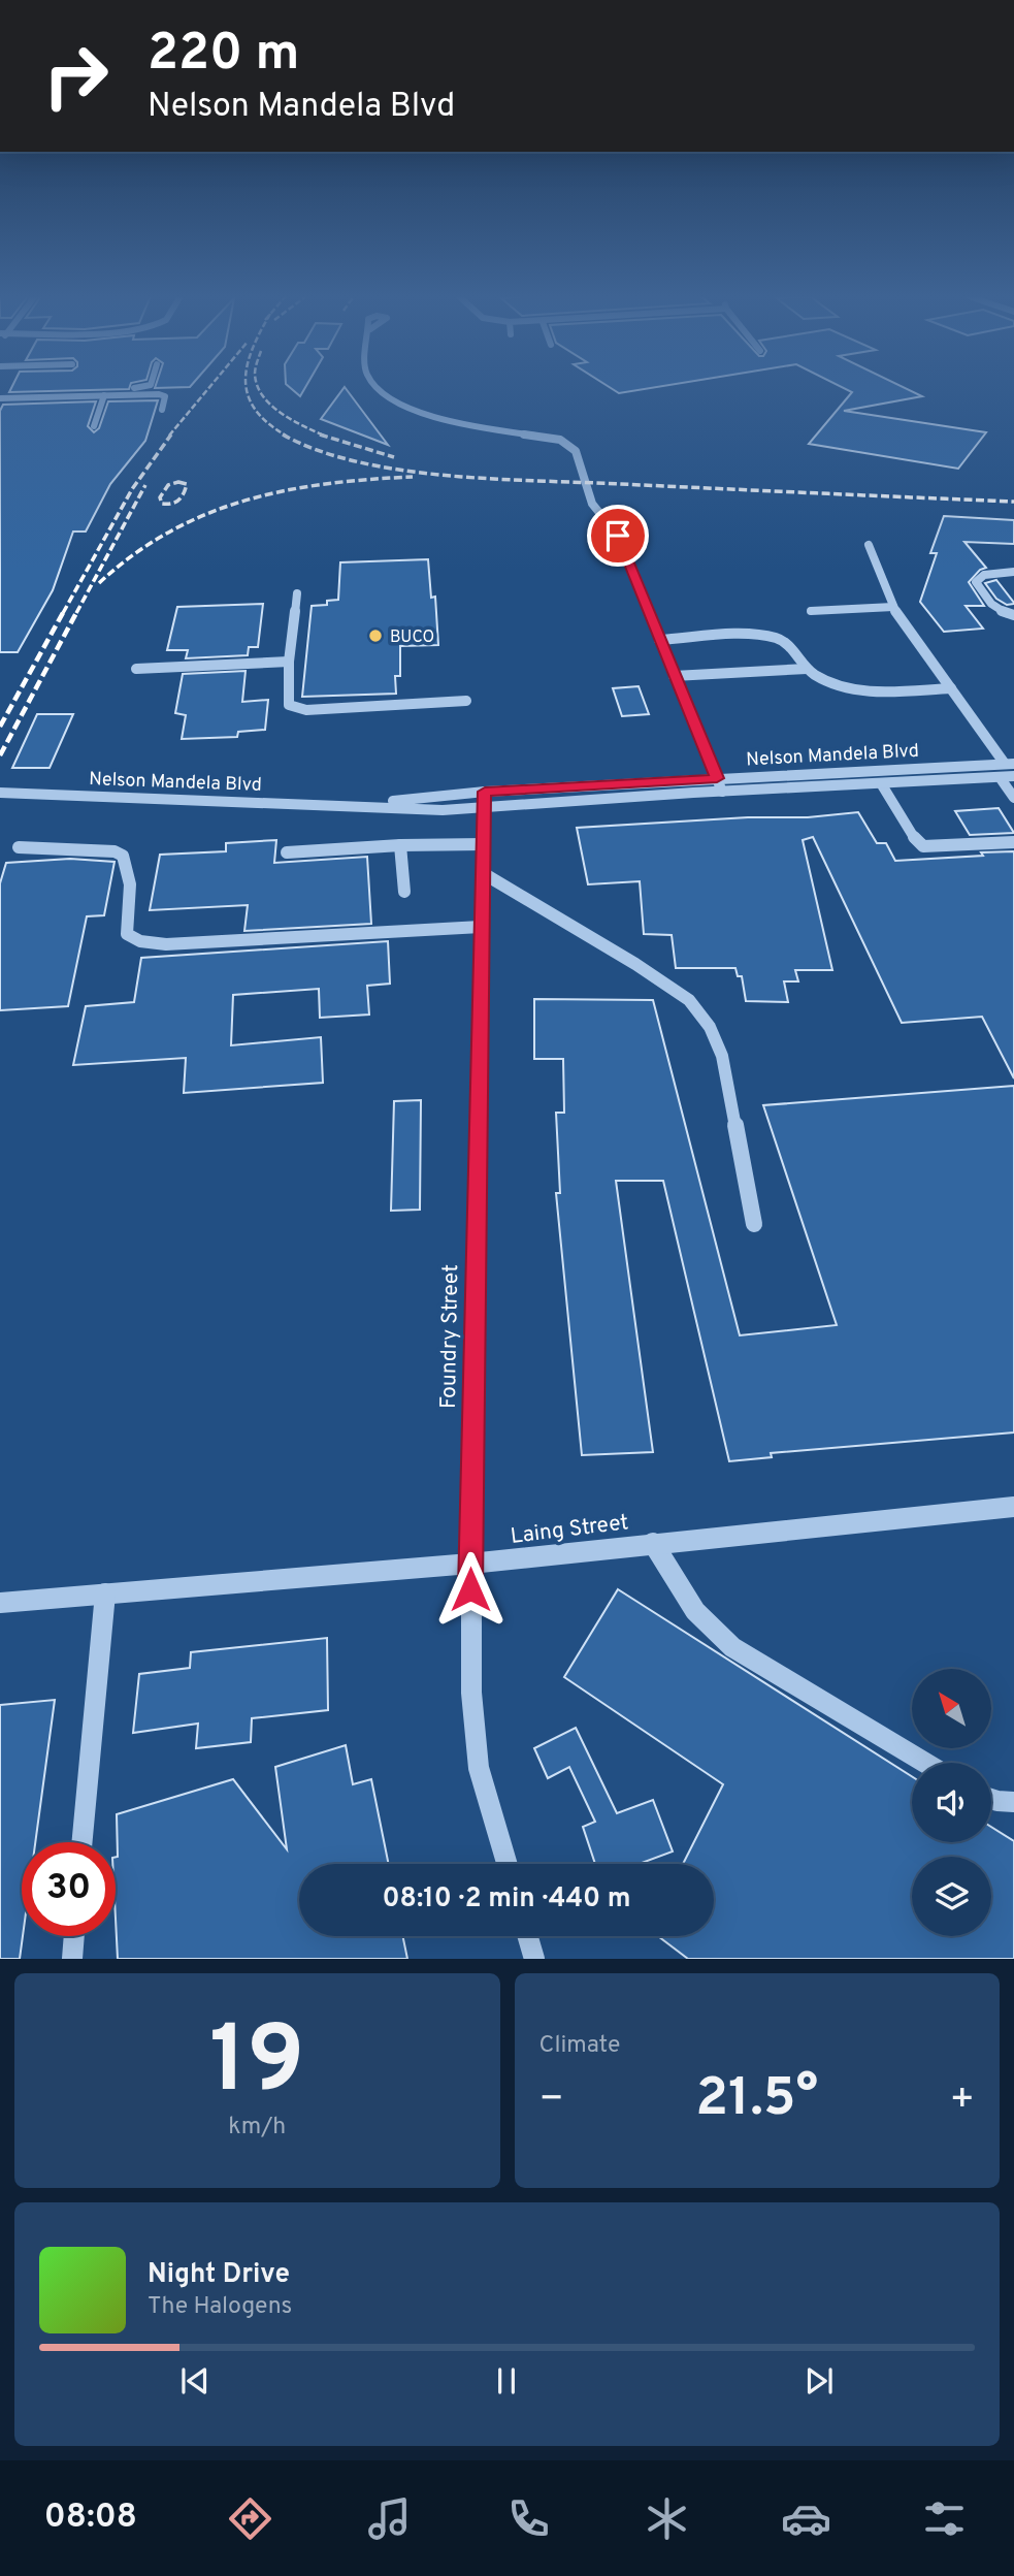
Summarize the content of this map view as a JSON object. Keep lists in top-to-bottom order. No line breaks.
{"streets":{"street":["Nelson Mandela Blvd","Foundry Street","Laing Street"]},"crossings":[["Nelson Mandela Blvd","Foundry Street"],["Foundry Street","Laing Street"]],"places":["BUCO"],"north":"top left","page":{"turn":["220 m","Nelson Mandela Blvd"],"limit":"30","trip":"08:10 · 2 min · 440 m","tile":[["19","km/h"],"Climate"],"heat":["−","21.5°","+"],"song":["Night Drive","The Halogens"],"tabs":"08:08"}}
